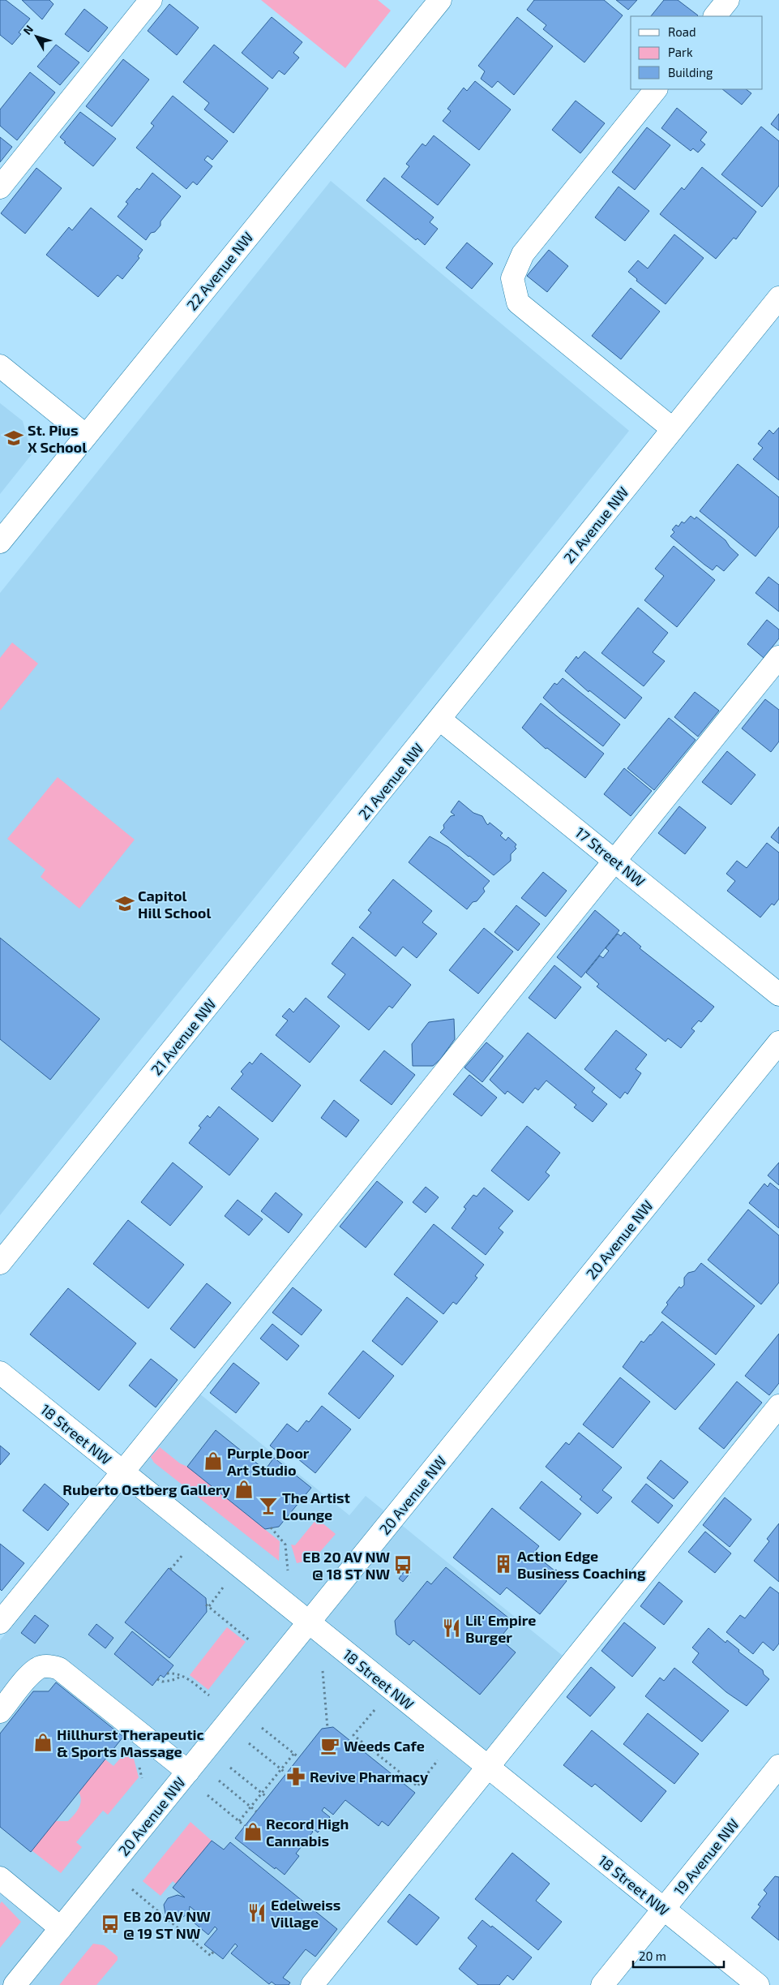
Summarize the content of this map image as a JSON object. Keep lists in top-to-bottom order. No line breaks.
{"streets":{"street":["22 Avenue NW","21 Avenue NW","17 Street NW","20 Avenue NW","18 Street NW","19 Avenue NW"]},"crossings":[["21 Avenue NW","17 Street NW"],["20 Avenue NW","18 Street NW"],["18 Street NW","19 Avenue NW"]],"places":{"school or university":["St. Pius X School","Capitol Hill School"],"shop":["Purple Door Art Studio","Ruberto Ostberg Gallery","Hillhurst Therapeutic & Sports Massage","Record High Cannabis"],"bar":["The Artist Lounge"],"building":["Action Edge Business Coaching"],"bus stop":["EB 20 AV NW @ 18 ST NW","EB 20 AV NW @ 19 ST NW"],"restaurant":["Lil' Empire Burger","Edelweiss Village"],"cafe":["Weeds Cafe"],"pharmacy":["Revive Pharmacy"]},"legend":["Road","Park","Building"],"scale_bar":"20 m","north":"top left"}
